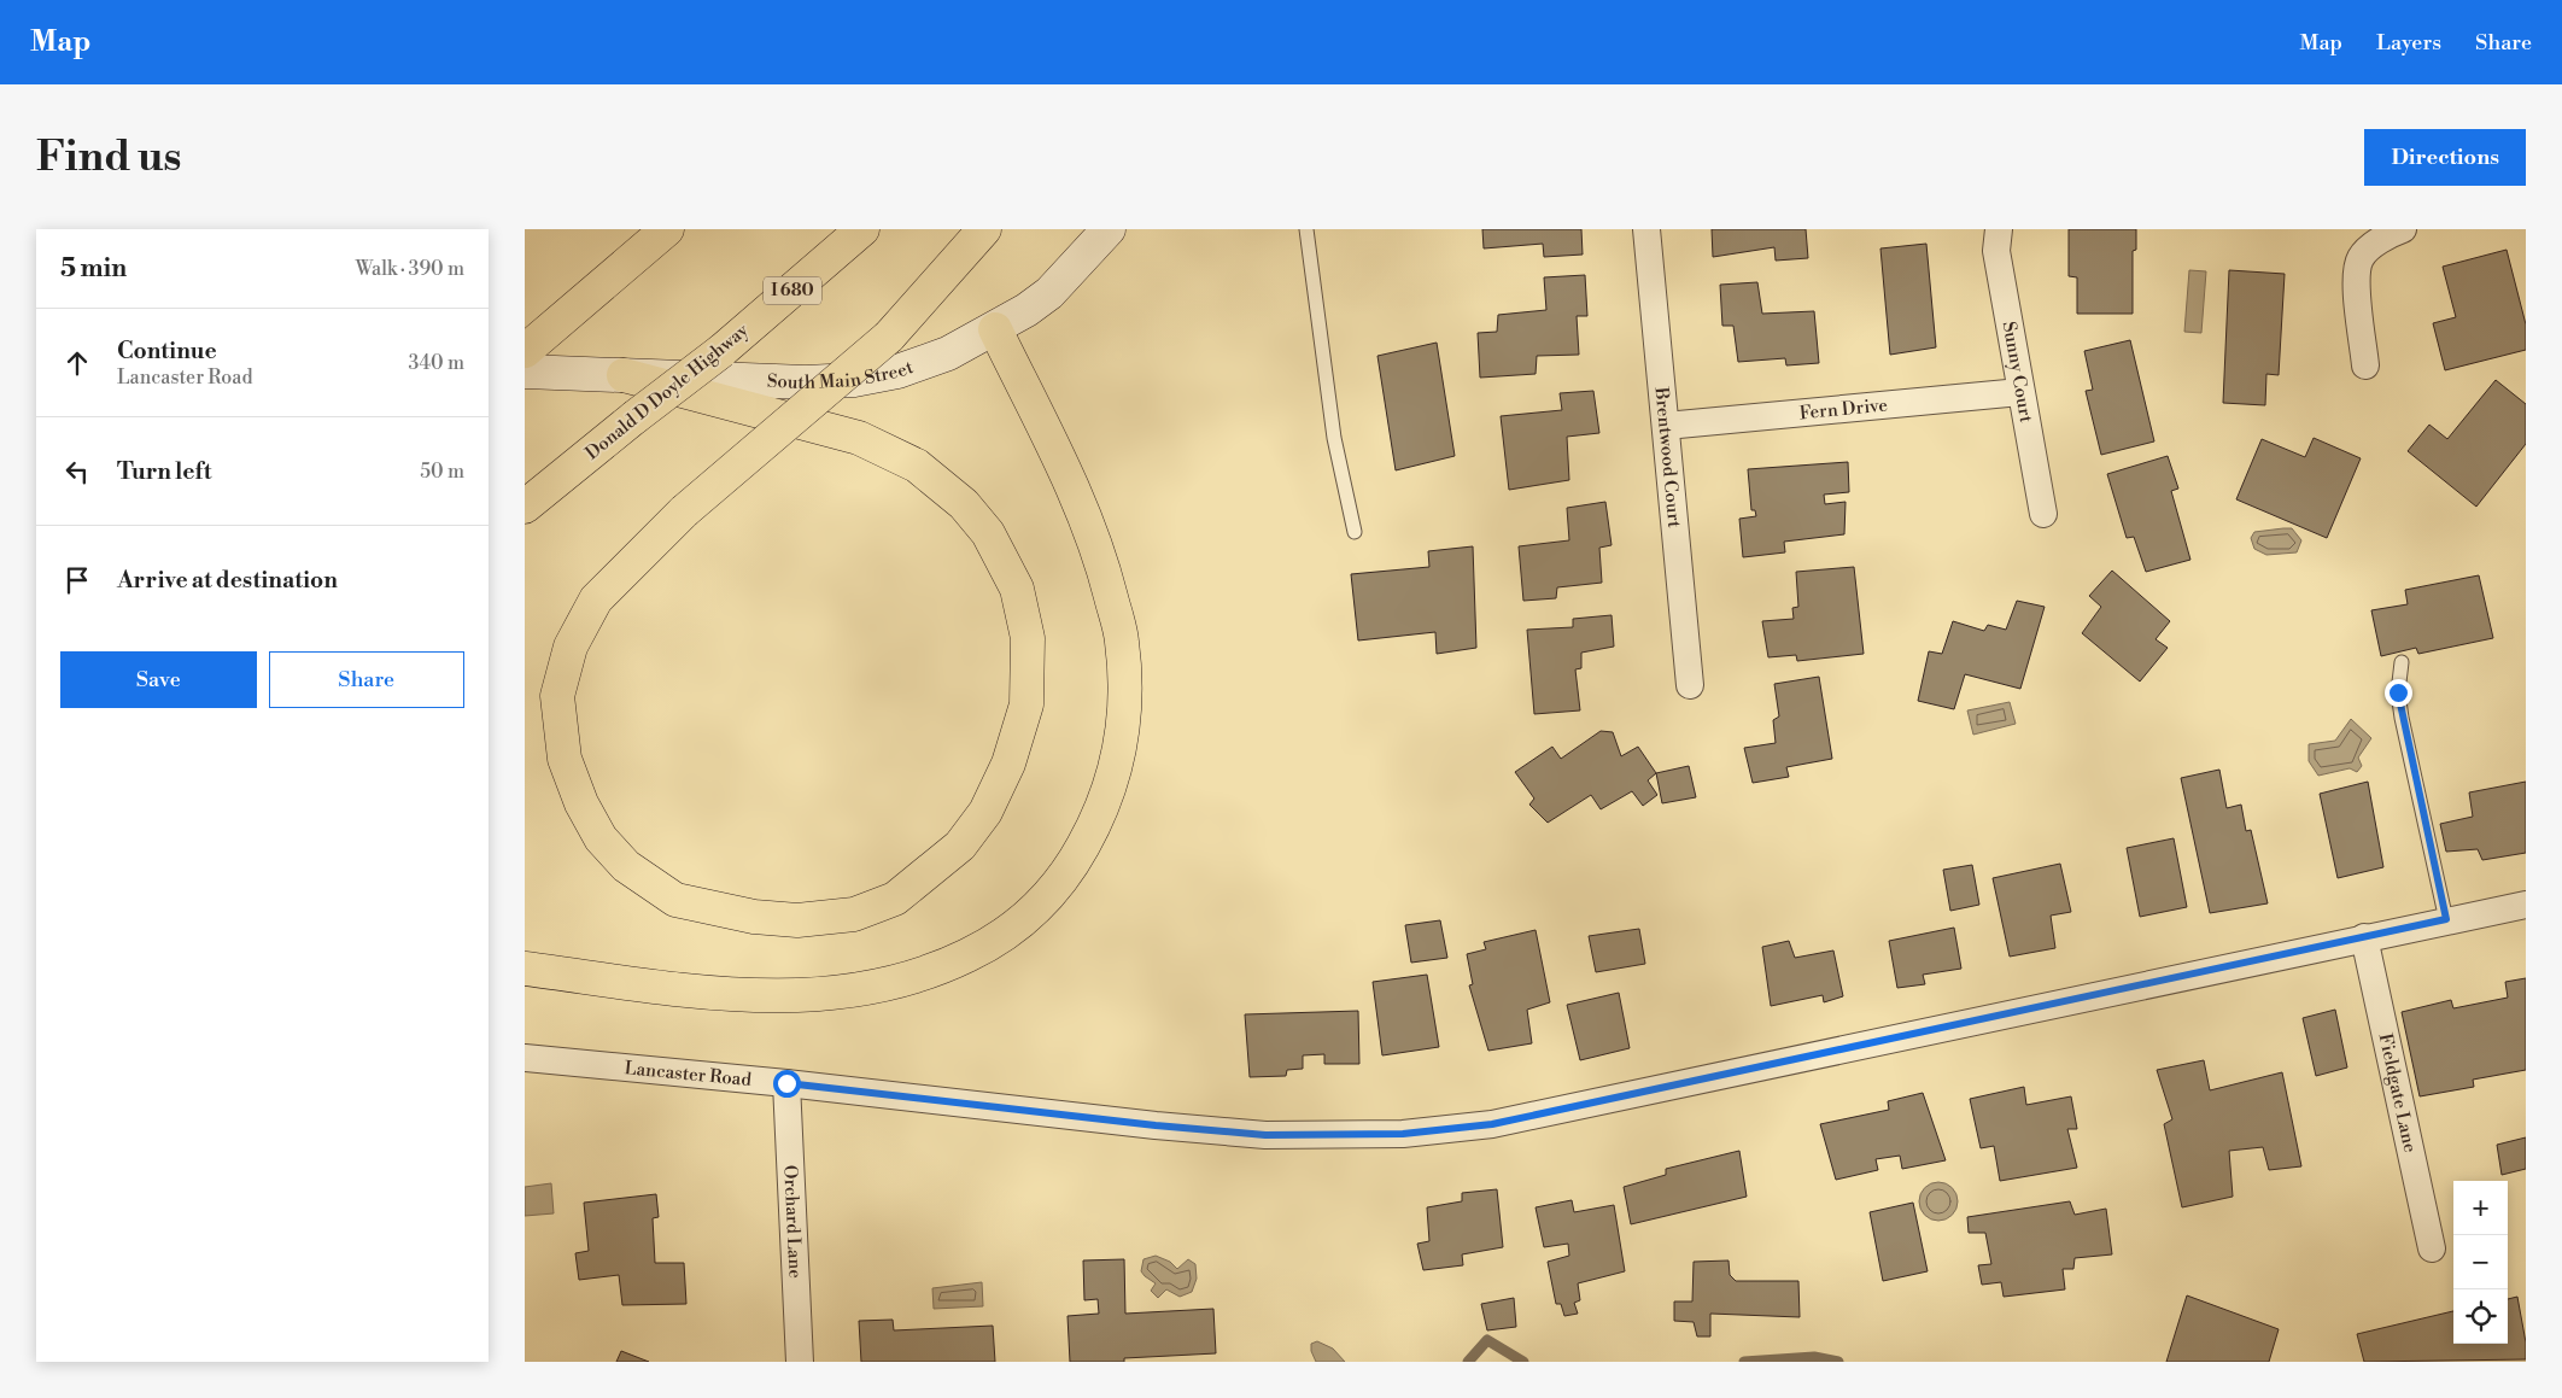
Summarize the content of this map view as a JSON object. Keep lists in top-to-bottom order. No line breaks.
{"streets":{"highway":["I 680","Donald D Doyle Highway"],"main road":["South Main Street"],"street":["Sunny Court","Fern Drive","Brentwood Court","Lancaster Road","Fieldgate Lane","Orchard Lane"]},"crossings":[["Sunny Court","Fern Drive"],["Fern Drive","Brentwood Court"],["Lancaster Road","Fieldgate Lane"],["Lancaster Road","Orchard Lane"]],"page":{"header":"Map","nav":["Map","Layers","Share"],"buttons":["Directions",["Save","Share"]],"title":"Find us","heading":["5 min","Walk · 390 m"],"list":[["Continue","Lancaster Road","340 m"],["Turn left","50 m"],"Arrive at destination"],"map_buttons":["+","−"]}}
